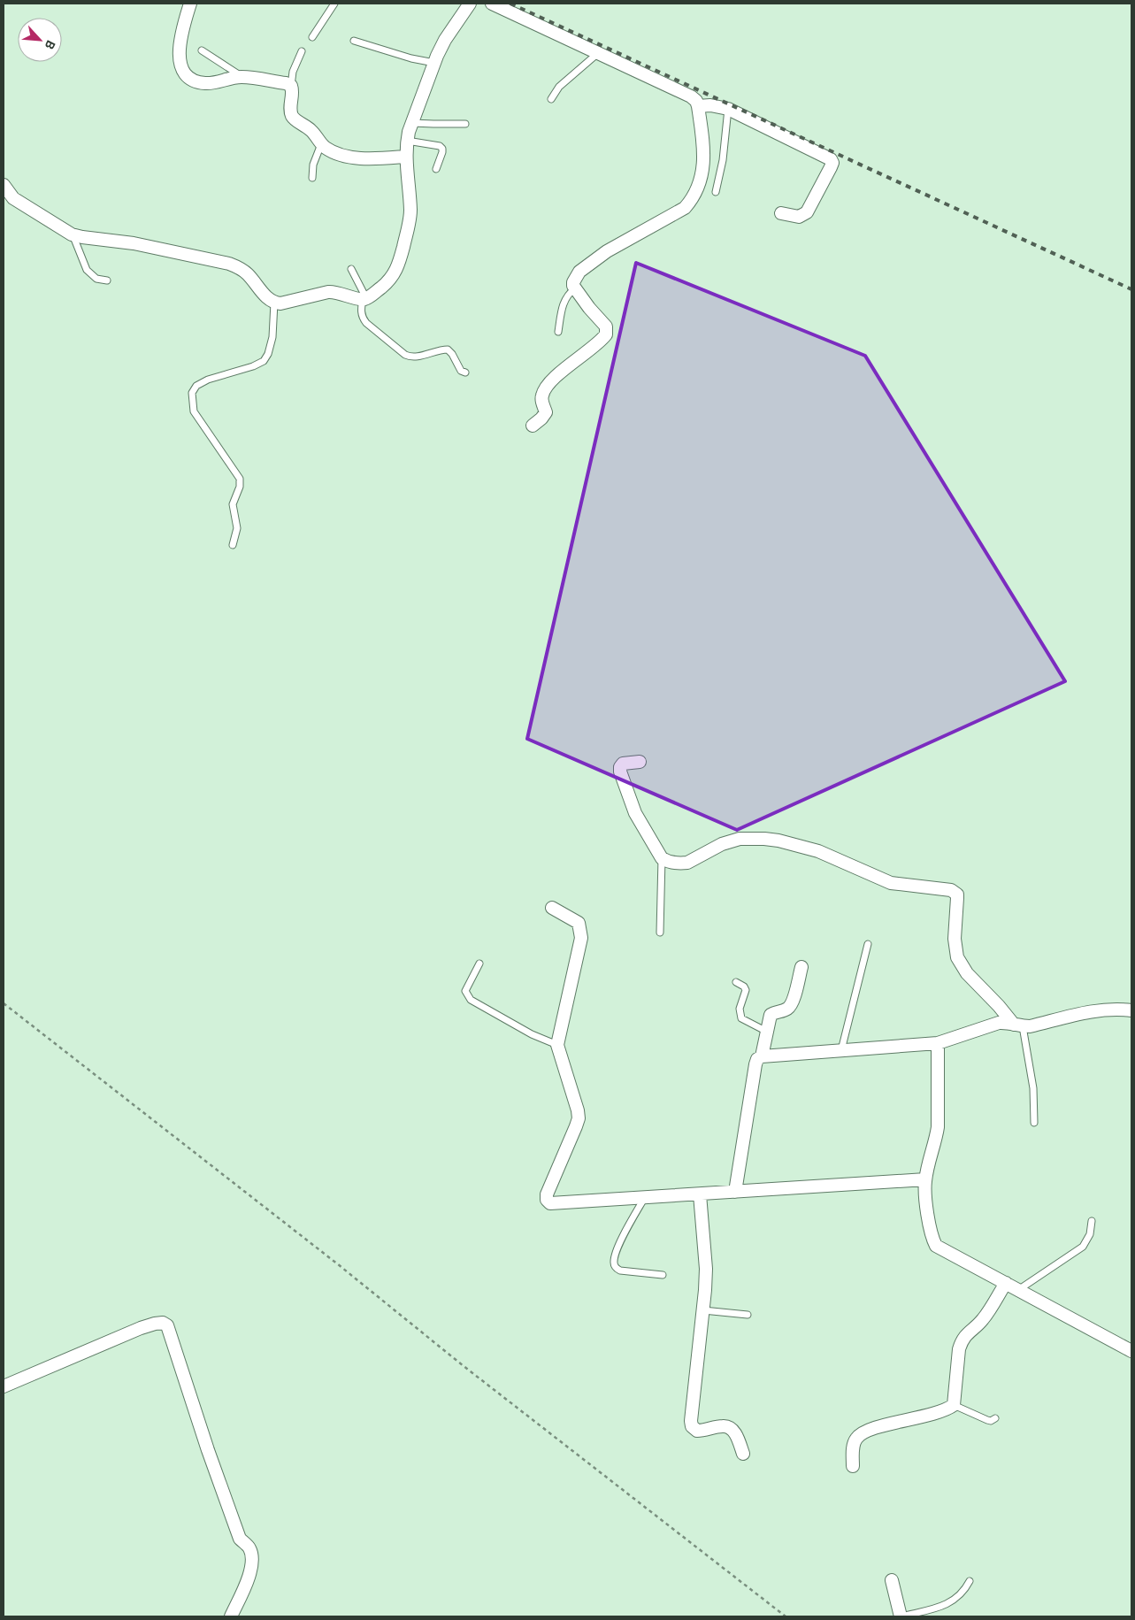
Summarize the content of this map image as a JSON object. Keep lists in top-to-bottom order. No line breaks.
{"north":"bottom right"}
